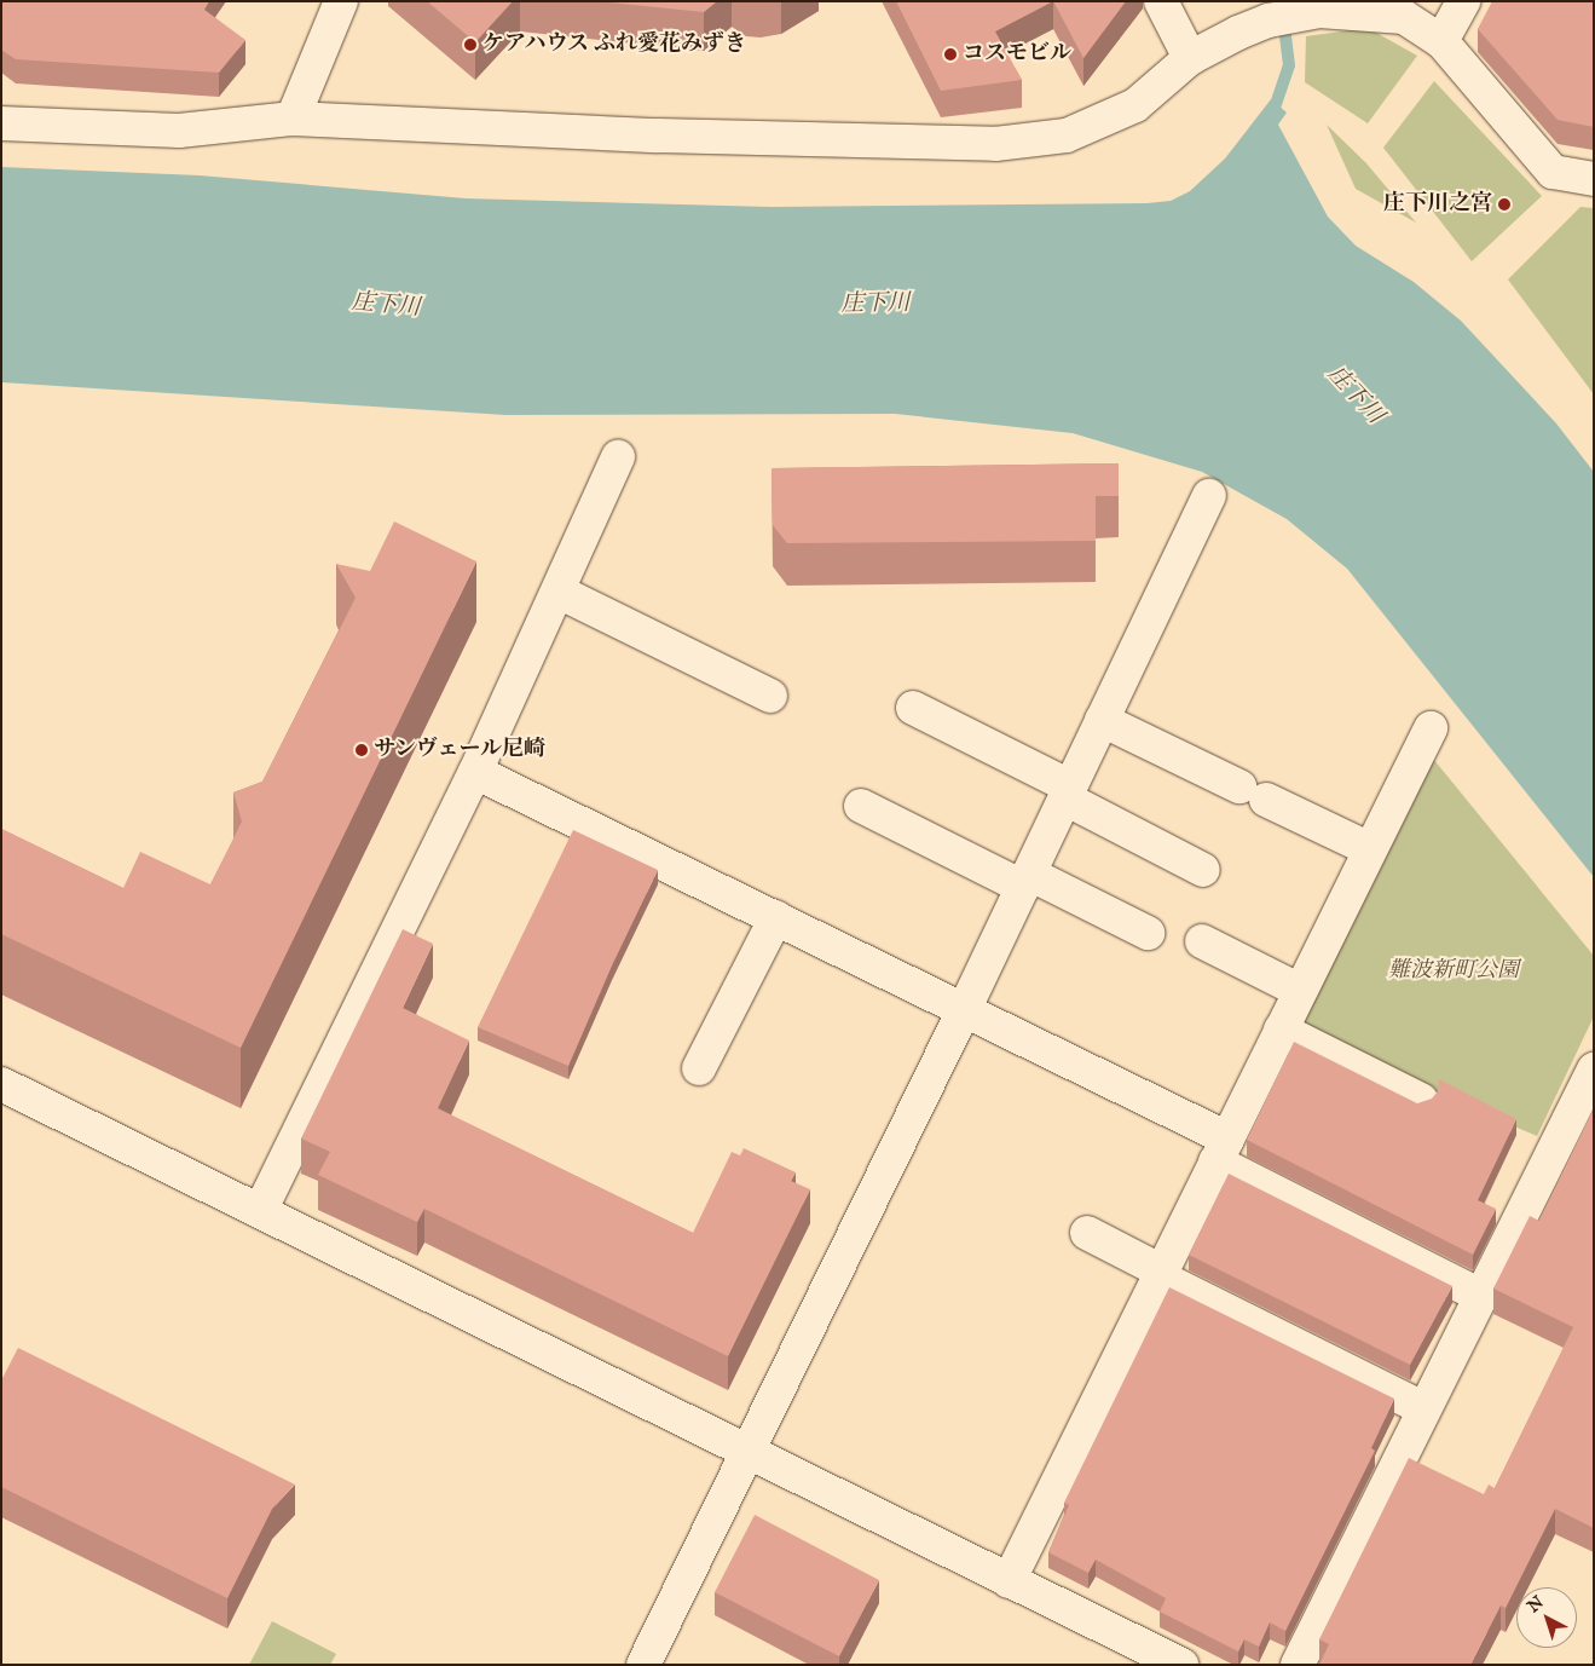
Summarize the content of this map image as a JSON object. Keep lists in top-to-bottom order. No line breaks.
{"water":["庄下川"],"parks":["難波新町公園"],"places":["ケアハウス ふれ愛花みずき","コスモビル","庄下川之宮","サンヴェール尼崎"],"north":"top left"}
